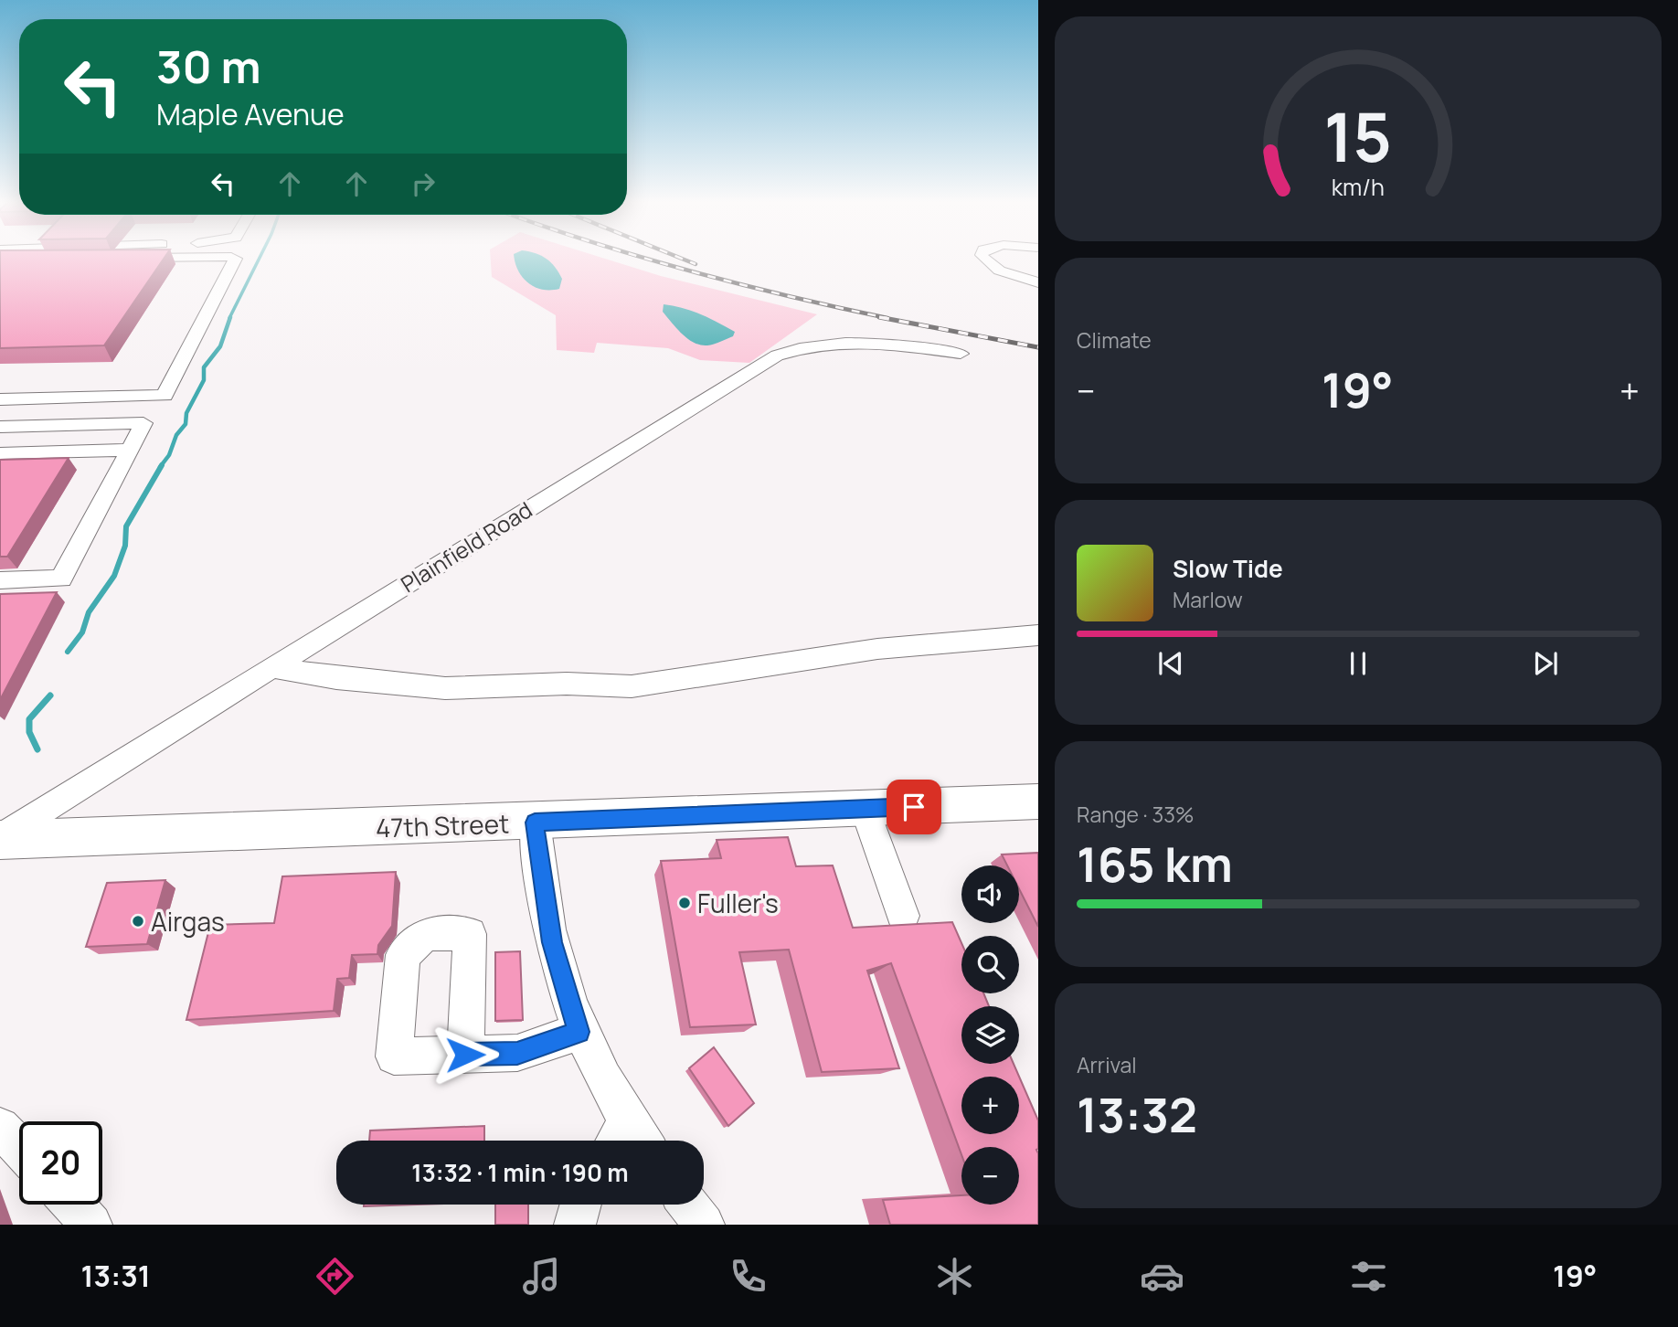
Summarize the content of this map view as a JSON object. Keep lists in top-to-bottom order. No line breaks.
{"streets":{"main road":["47th Street"],"street":["Plainfield Road"]},"crossings":[["Plainfield Road","47th Street"]],"places":["Fuller's","Airgas"],"page":{"turn":["30 m","Maple Avenue"],"tile":["Climate",["Range · 33%","165 km"],["Arrival","13:32"]],"heat":["−","19°","+"],"song":["Slow Tide","Marlow"],"map_buttons":["+","−"],"limit":"20","trip":"13:32 · 1 min · 190 m","tabs":["13:31","19°"],"gauge":["15","km/h"]}}
